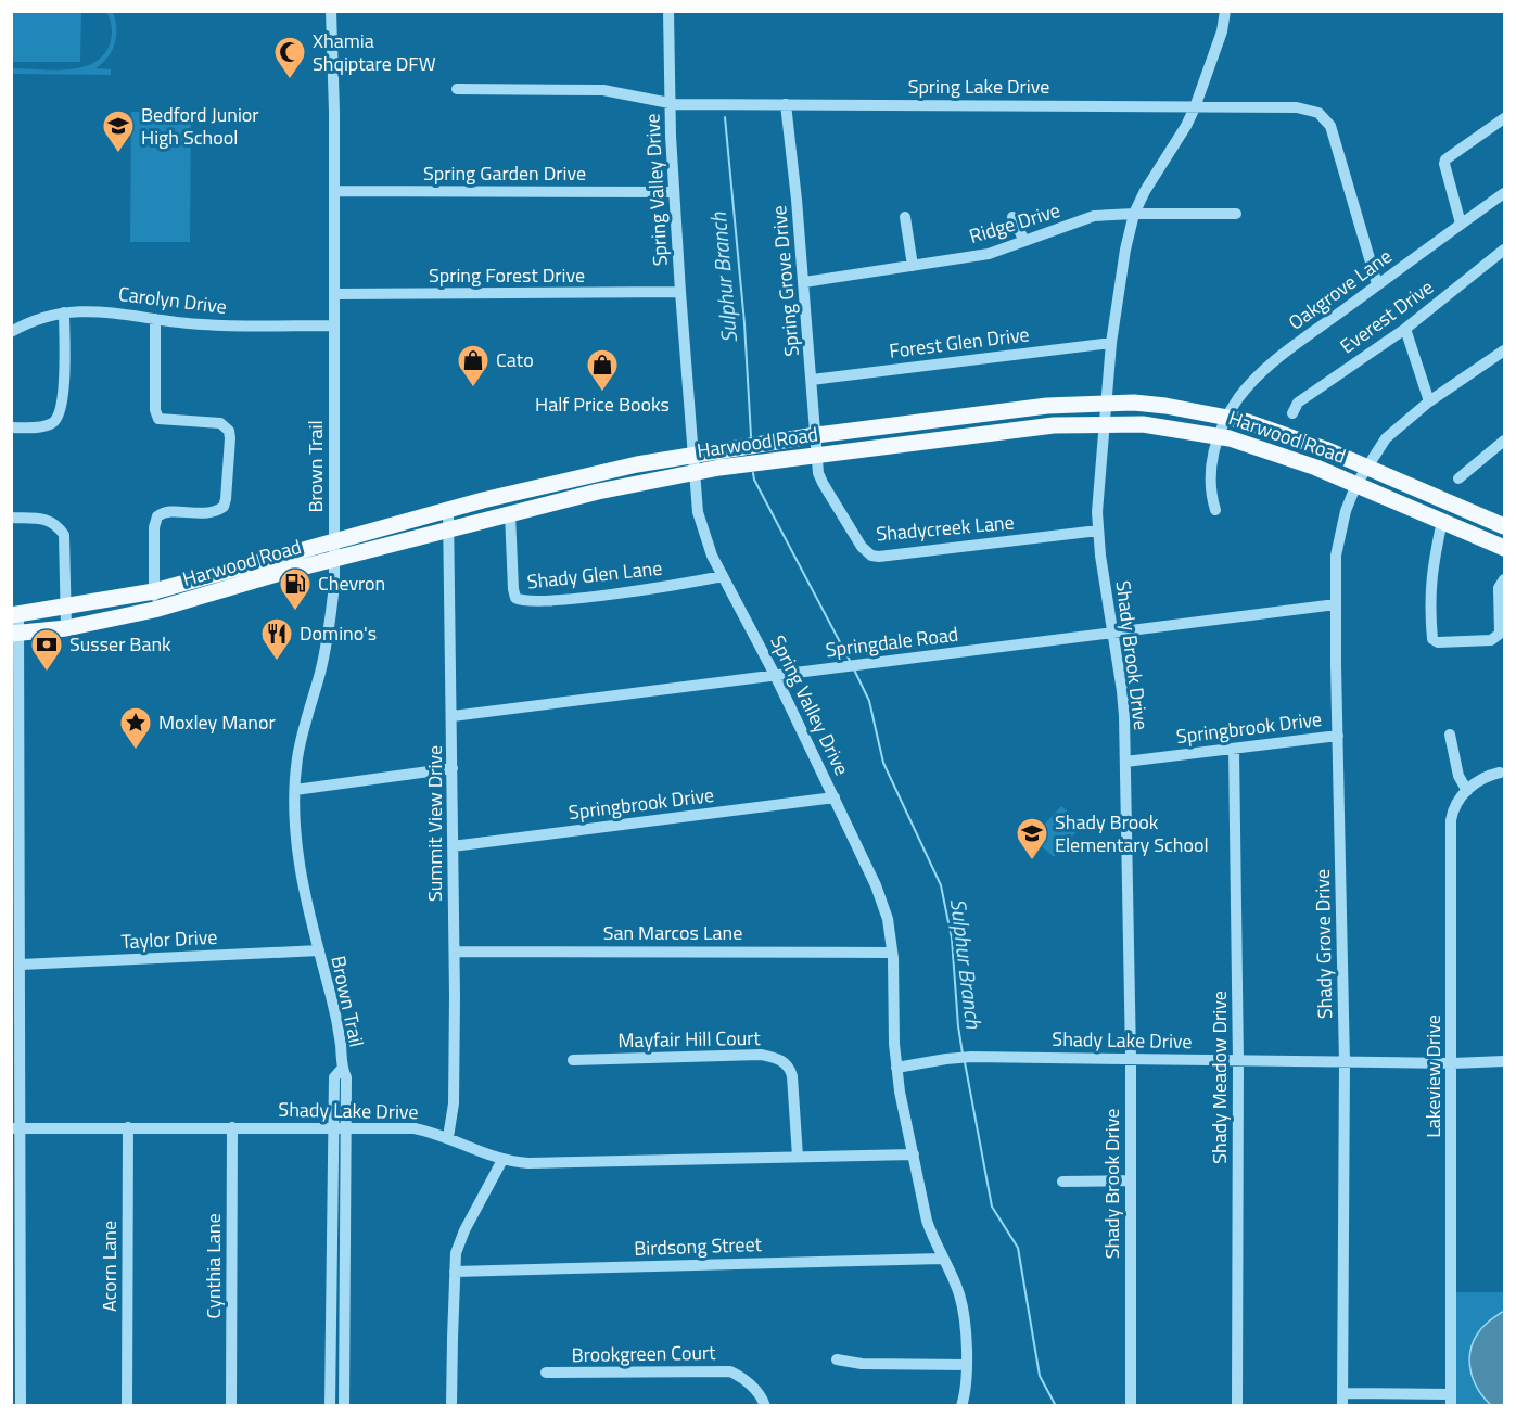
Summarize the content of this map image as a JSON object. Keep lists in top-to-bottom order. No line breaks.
{"streets":{"main road":["Harwood Road"],"street":["Spring Lake Drive","Spring Garden Drive","Spring Valley Drive","Ridge Drive","Spring Forest Drive","Spring Grove Drive","Oakgrove Lane","Carolyn Drive","Everest Drive","Forest Glen Drive","Brown Trail","Shadycreek Lane","Shady Glen Lane","Springdale Road","Shady Brook Drive","Springbrook Drive","Summit View Drive","San Marcos Lane","Taylor Drive","Shady Grove Drive","Mayfair Hill Court","Shady Lake Drive","Lakeview Drive","Shady Meadow Drive","Birdsong Street","Acorn Lane","Cynthia Lane","Brookgreen Court"]},"crossings":[["Spring Lake Drive","Spring Valley Drive"],["Spring Lake Drive","Spring Grove Drive"],["Spring Lake Drive","Oakgrove Lane"],["Spring Lake Drive","Shady Brook Drive"],["Spring Garden Drive","Spring Valley Drive"],["Spring Garden Drive","Brown Trail"],["Spring Valley Drive","Spring Forest Drive"],["Spring Valley Drive","Harwood Road"],["Spring Valley Drive","Shady Glen Lane"],["Spring Valley Drive","Springdale Road"],["Spring Valley Drive","Springbrook Drive"],["Spring Valley Drive","San Marcos Lane"],["Spring Valley Drive","Shady Lake Drive"],["Spring Valley Drive","Birdsong Street"],["Ridge Drive","Spring Grove Drive"],["Ridge Drive","Shady Brook Drive"],["Spring Forest Drive","Brown Trail"],["Spring Grove Drive","Forest Glen Drive"],["Spring Grove Drive","Harwood Road"],["Spring Grove Drive","Shadycreek Lane"],["Oakgrove Lane","Harwood Road"],["Carolyn Drive","Brown Trail"],["Forest Glen Drive","Shady Brook Drive"],["Harwood Road","Brown Trail"],["Harwood Road","Shadycreek Lane"],["Harwood Road","Shady Glen Lane"],["Harwood Road","Shady Brook Drive"],["Harwood Road","Summit View Drive"],["Harwood Road","Shady Grove Drive"],["Brown Trail","Taylor Drive"],["Brown Trail","Shady Lake Drive"],["Shadycreek Lane","Shady Brook Drive"],["Springdale Road","Shady Brook Drive"],["Springdale Road","Summit View Drive"],["Springdale Road","Shady Grove Drive"],["Shady Brook Drive","Springbrook Drive"],["Shady Brook Drive","Shady Lake Drive"],["Springbrook Drive","Summit View Drive"],["Springbrook Drive","Shady Grove Drive"],["Springbrook Drive","Shady Meadow Drive"],["Summit View Drive","San Marcos Lane"],["Summit View Drive","Shady Lake Drive"],["Shady Grove Drive","Shady Lake Drive"],["Mayfair Hill Court","Shady Lake Drive"],["Shady Lake Drive","Lakeview Drive"],["Shady Lake Drive","Shady Meadow Drive"],["Shady Lake Drive","Acorn Lane"],["Shady Lake Drive","Cynthia Lane"]],"water":["Sulphur Branch"],"places":{"mosque":["Xhamia Shqiptare DFW"],"school or university":["Bedford Junior High School","Shady Brook Elementary School"],"shop":["Cato","Half Price Books"],"fuel station":["Chevron"],"restaurant":["Domino's"],"bank":["Susser Bank"],"place":["Moxley Manor"]}}
